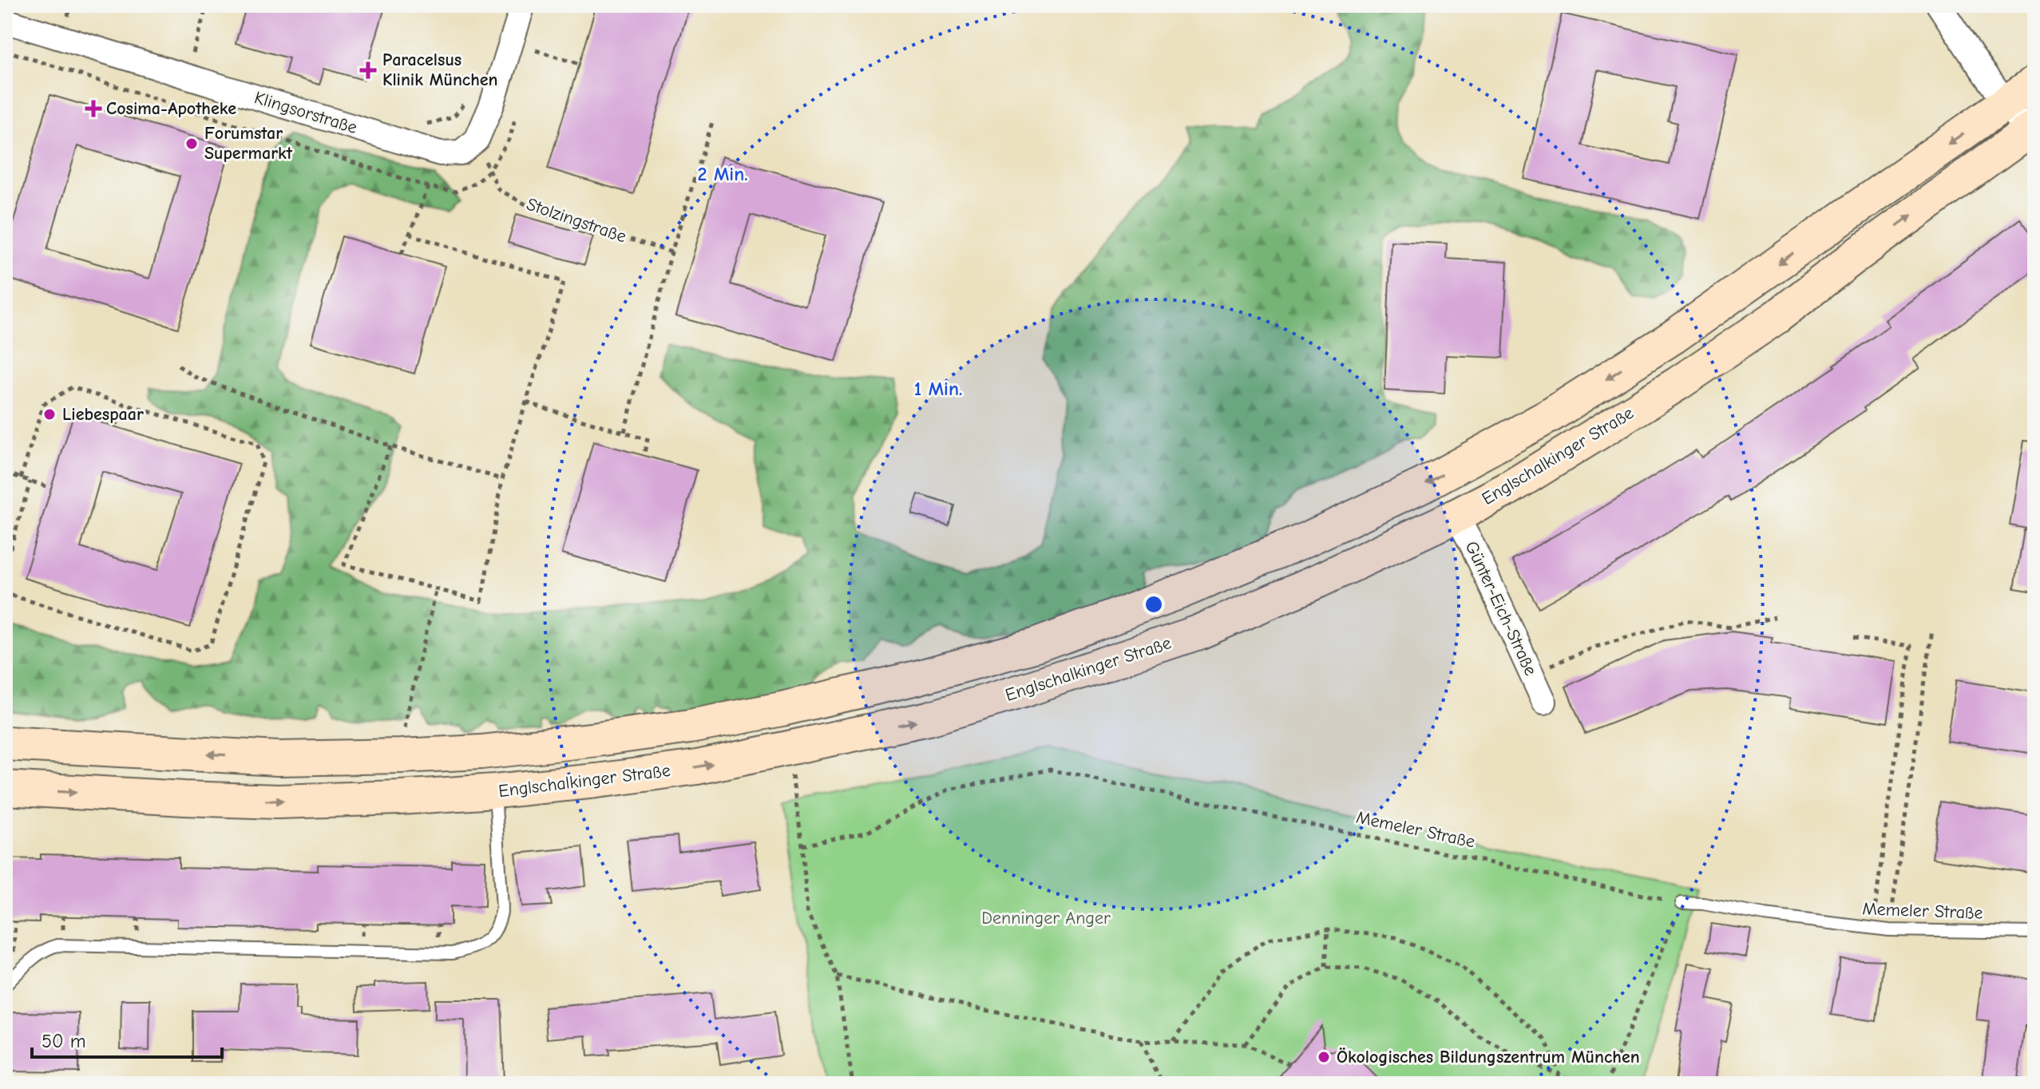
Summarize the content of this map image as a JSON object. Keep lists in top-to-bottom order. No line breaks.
{"streets":{"main road":["Englschalkinger Straße"],"street":["Klingsorstraße","Günter-Eich-Straße"],"lane":["Memeler Straße"],"path":["Stolzingstraße"]},"crossings":[["Klingsorstraße","Stolzingstraße"],["Englschalkinger Straße","Günter-Eich-Straße"]],"parks":["Denninger Anger"],"places":{"health":["Paracelsus Klinik München","Cosima-Apotheke"],"other":["Forumstar Supermarkt","Liebespaar","Ökologisches Bildungszentrum München"]},"scale_bar":"50 m","rings":["2 Min.","1 Min."]}
